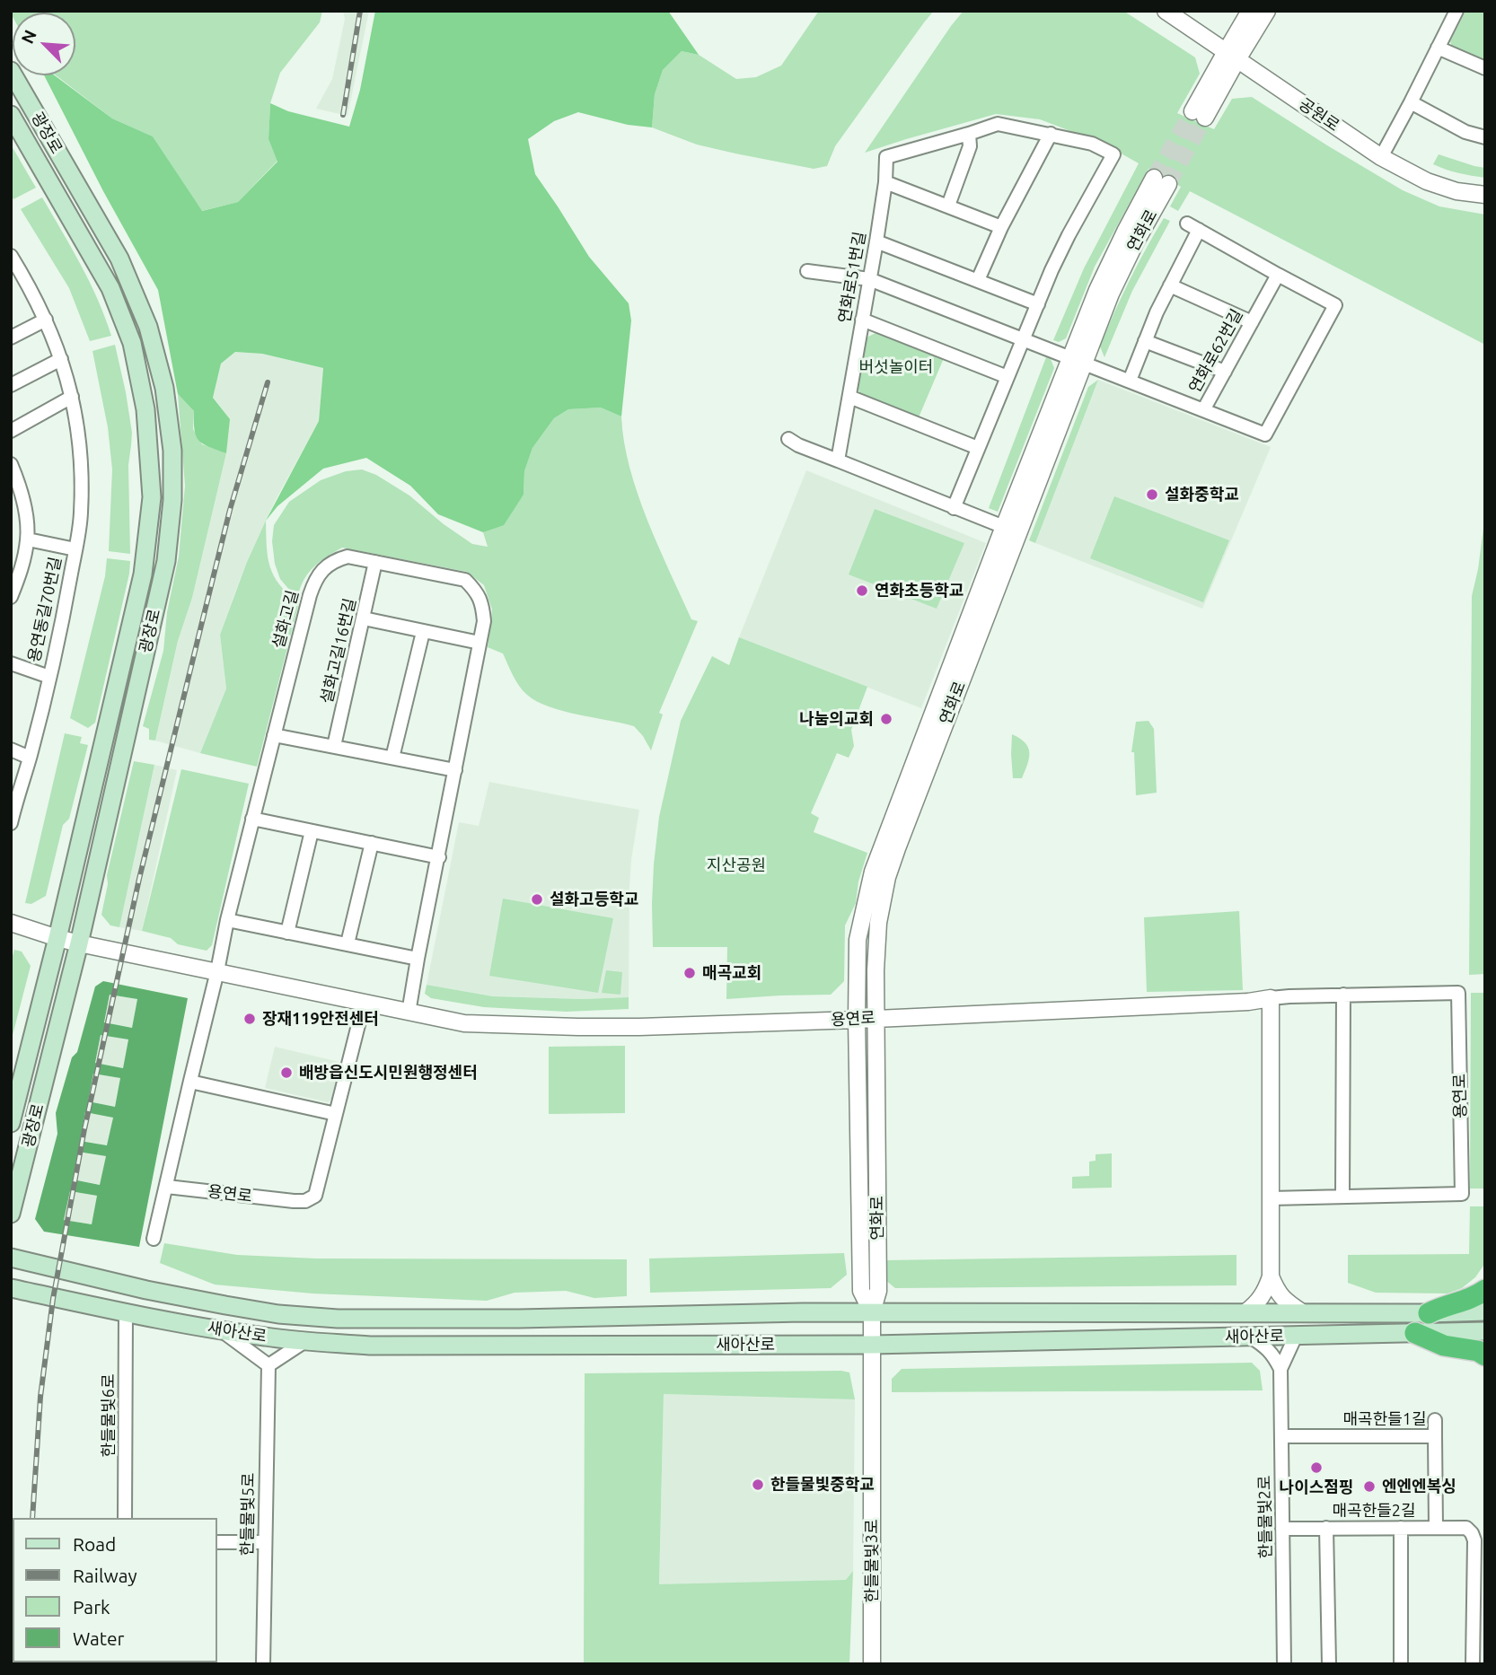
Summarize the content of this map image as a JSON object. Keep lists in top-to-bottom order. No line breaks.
{"streets":{"main road":["광장로","새아산로"],"street":["공원로","연화로","연화로51번길","연화로62번길","용연동길70번길","설화고길","설화고길16번길","용연로","한들물빛6로","매곡한들1길","매곡한들2길","한들물빛5로","한들물빛2로","한들물빛3로"]},"crossings":[["광장로","용연로"],["연화로","연화로62번길"],["연화로","용연로"],["연화로","새아산로"],["연화로","한들물빛3로"],["설화고길","설화고길16번길"],["설화고길","용연로"],["용연로","새아산로"],["새아산로","한들물빛6로"],["새아산로","한들물빛3로"],["매곡한들1길","매곡한들2길"],["매곡한들1길","한들물빛2로"],["매곡한들2길","한들물빛2로"]],"parks":["버섯놀이터","지산공원"],"places":["설화중학교","연화초등학교","나눔의교회","설화고등학교","매곡교회","장재119안전센터","배방읍신도시민원행정센터","나이스점핑","한들물빛중학교","엔엔엔복싱"],"legend":["Road","Railway","Park","Water"],"north":"top left"}
